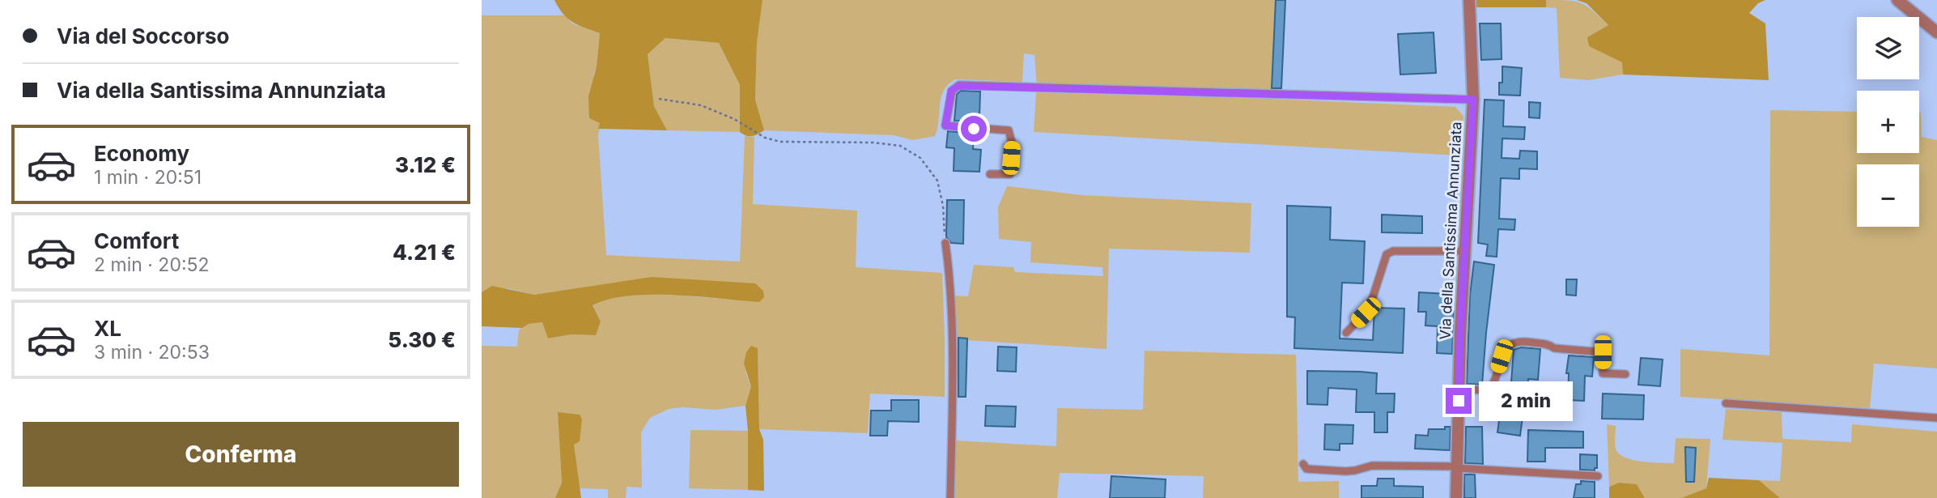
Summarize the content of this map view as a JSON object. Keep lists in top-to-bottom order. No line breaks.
{"streets":{"street":["Via della Santissima Annunziata"]},"page":{"banner":["Via del Soccorso","Via della Santissima Annunziata"],"map_buttons":["+","−"],"list":[{"name":"Economy","note":"1 min · 20:51","value":"3.12 €"},{"name":"Comfort","note":"2 min · 20:52","value":"4.21 €"},{"name":"XL","note":"3 min · 20:53","value":"5.30 €"}],"bubble":"2 min","buttons":"Conferma"}}
